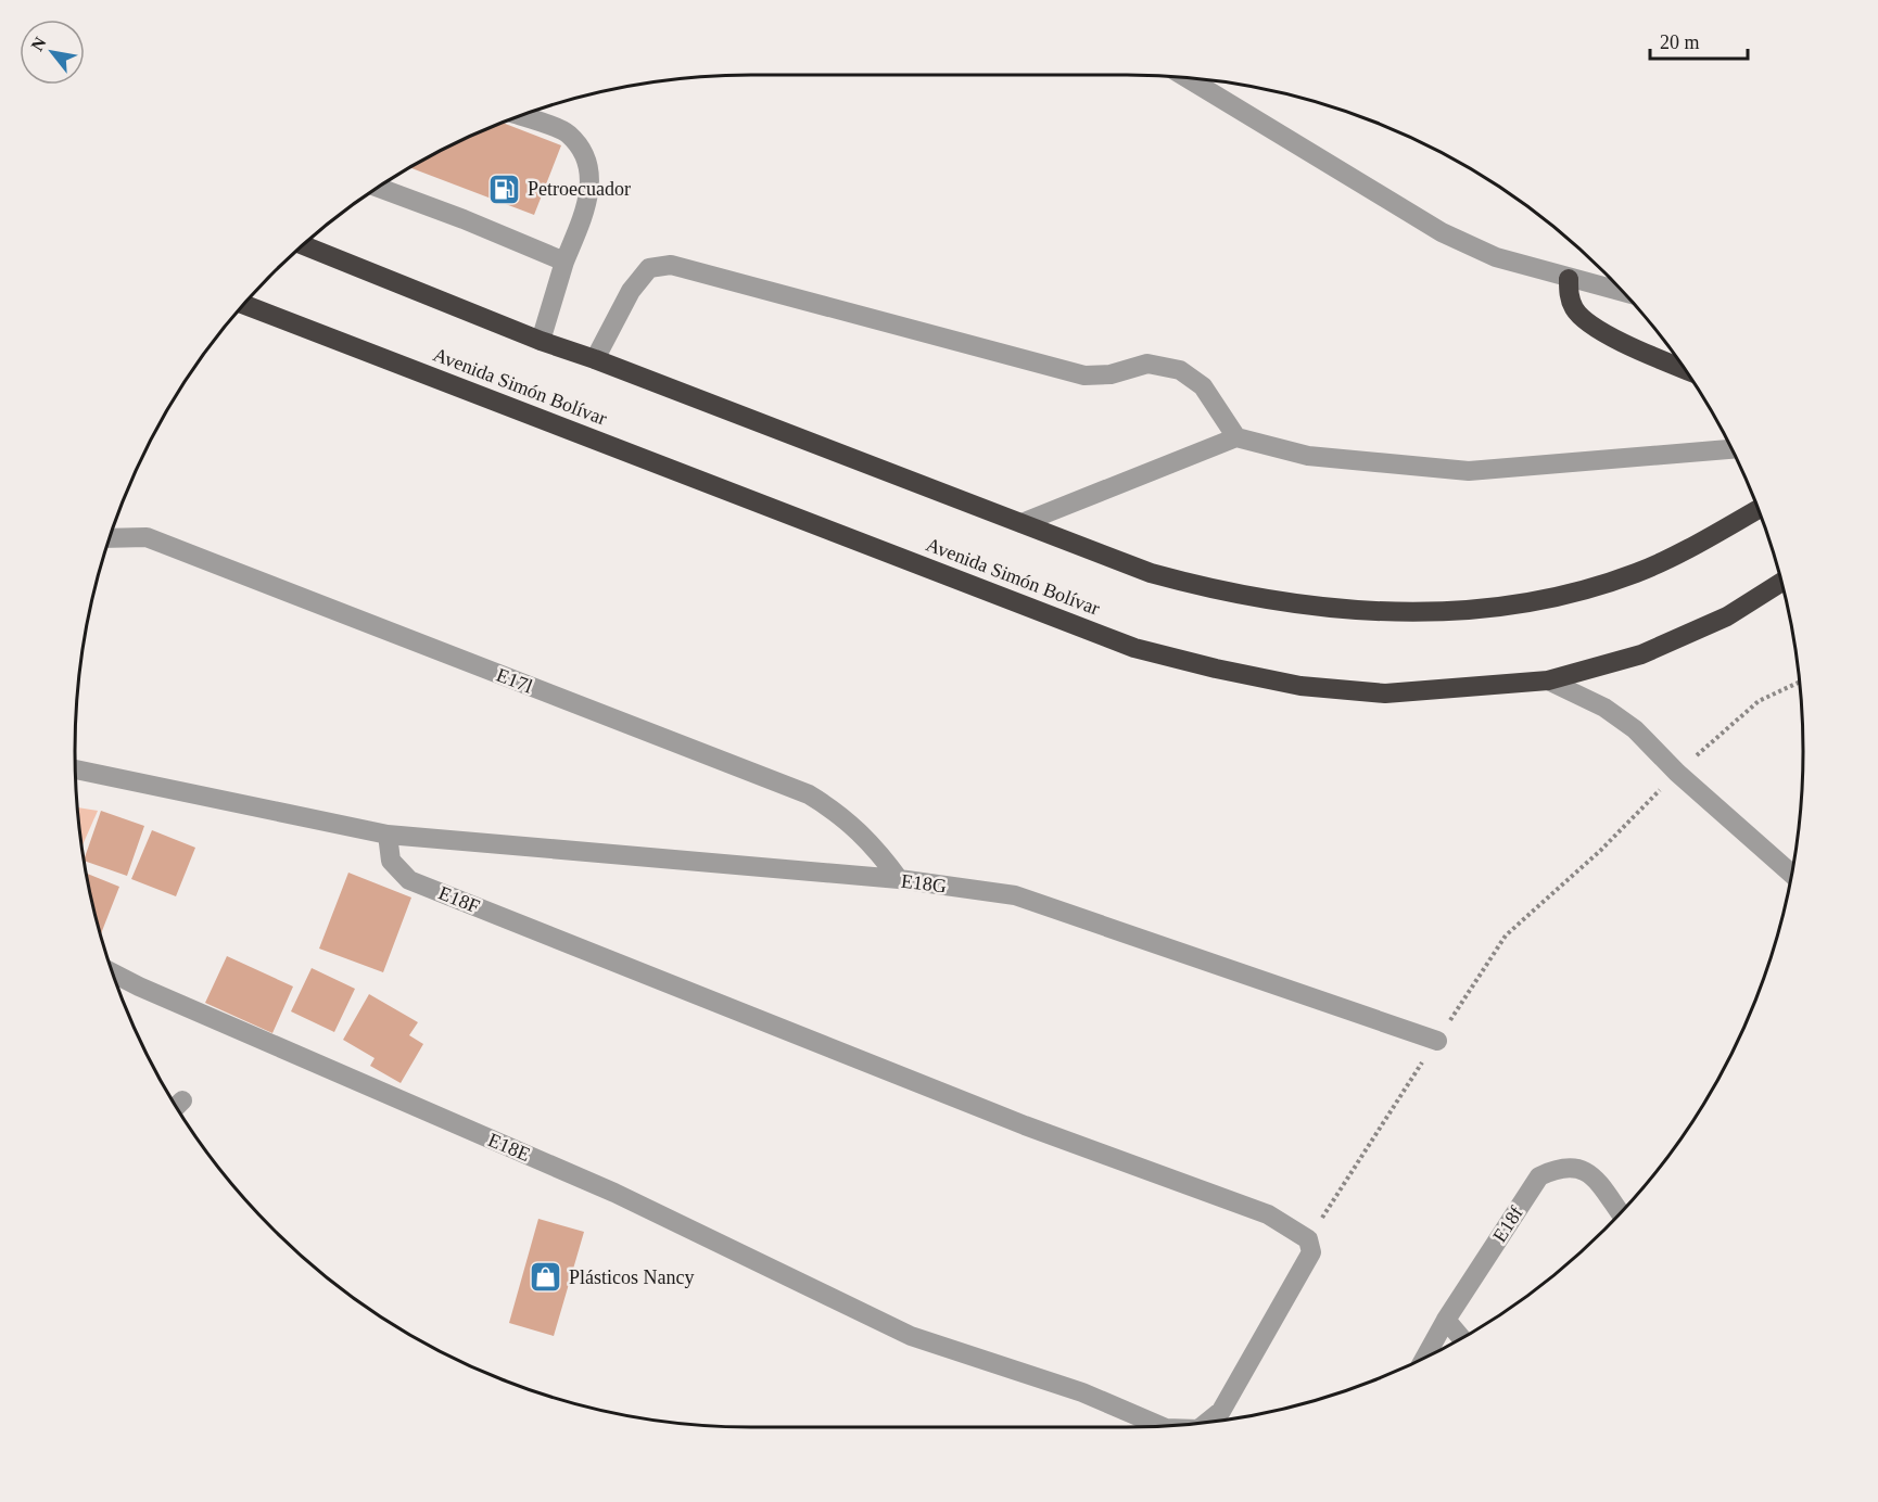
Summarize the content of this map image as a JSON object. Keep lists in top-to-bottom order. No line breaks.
{"streets":{"highway":["Avenida Simón Bolívar"],"street":["E17l","E18G","E18F","E18E","E18f"]},"crossings":[["E17l","E18G"],["E18G","E18F"],["E18F","E18E"]],"places":{"fuel station":["Petroecuador"],"shop":["Plásticos Nancy"]},"scale_bar":"20 m","north":"top left"}
